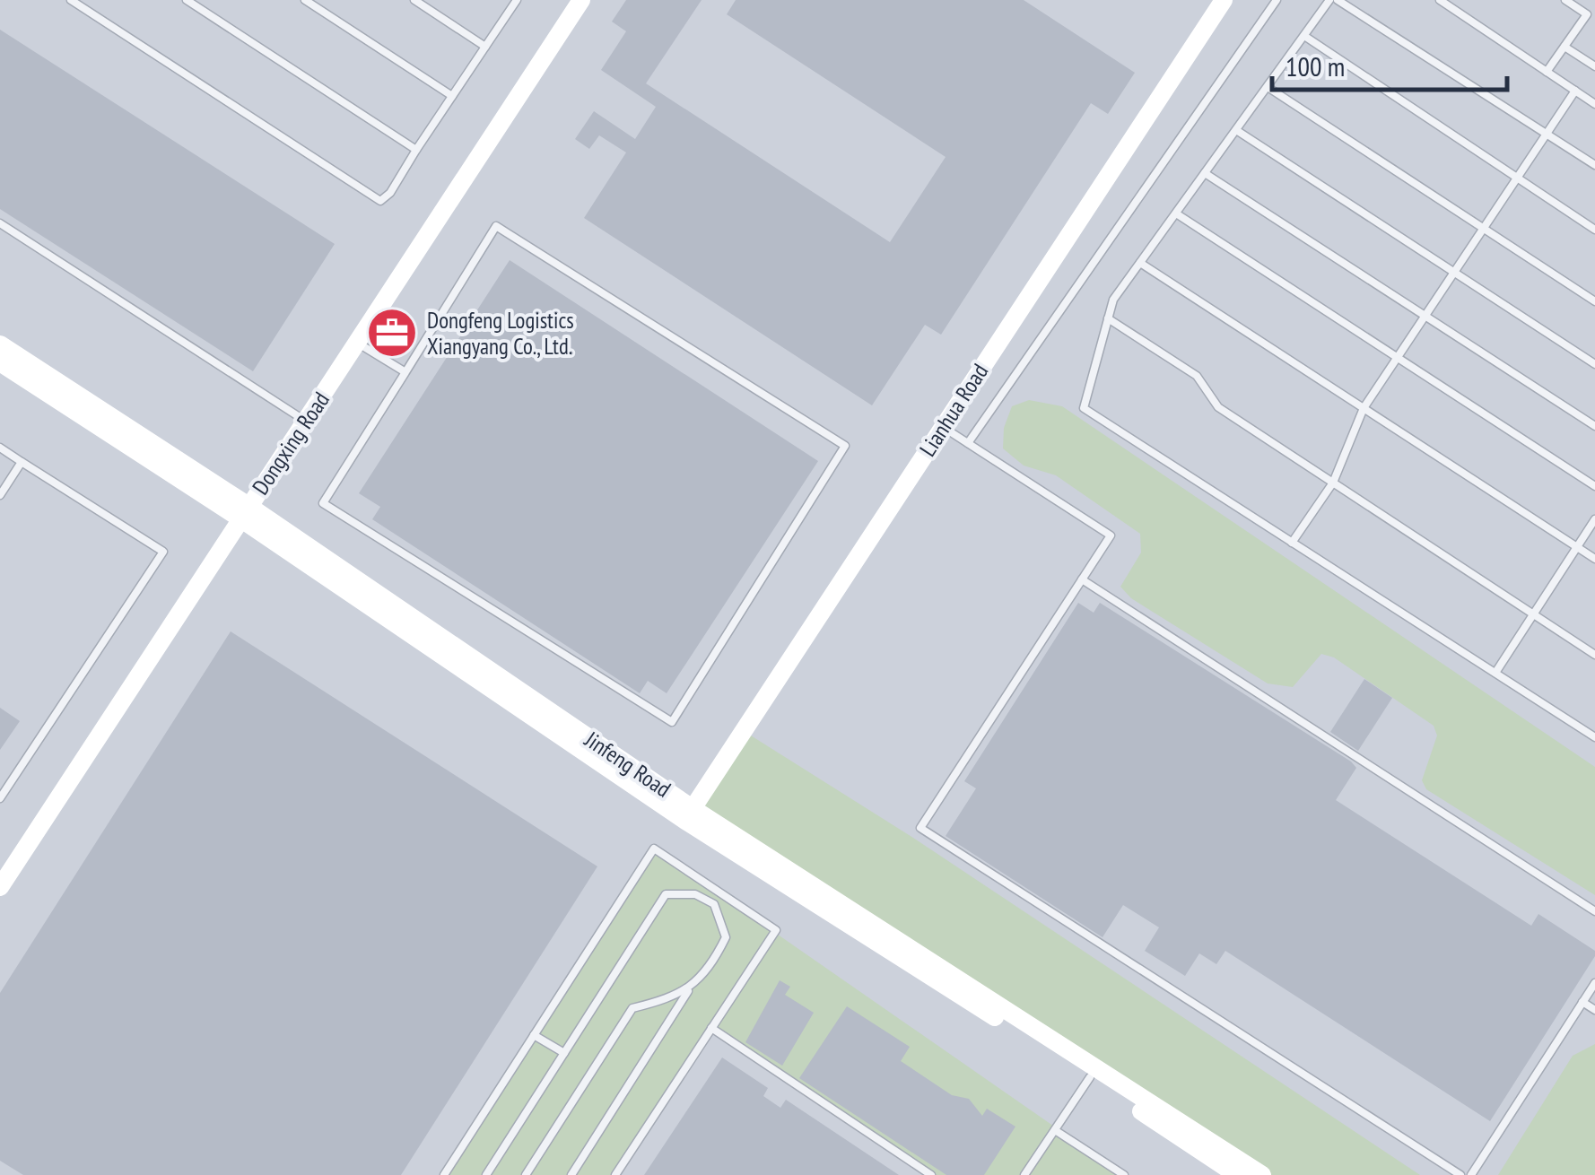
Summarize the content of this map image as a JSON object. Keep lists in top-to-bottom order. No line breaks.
{"streets":{"street":["Lianhua Road","Dongxing Road","Jinfeng Road"]},"crossings":[["Lianhua Road","Jinfeng Road"],["Dongxing Road","Jinfeng Road"]],"places":{"office":["Dongfeng Logistics Xiangyang Co., Ltd."]},"scale_bar":"100 m"}
